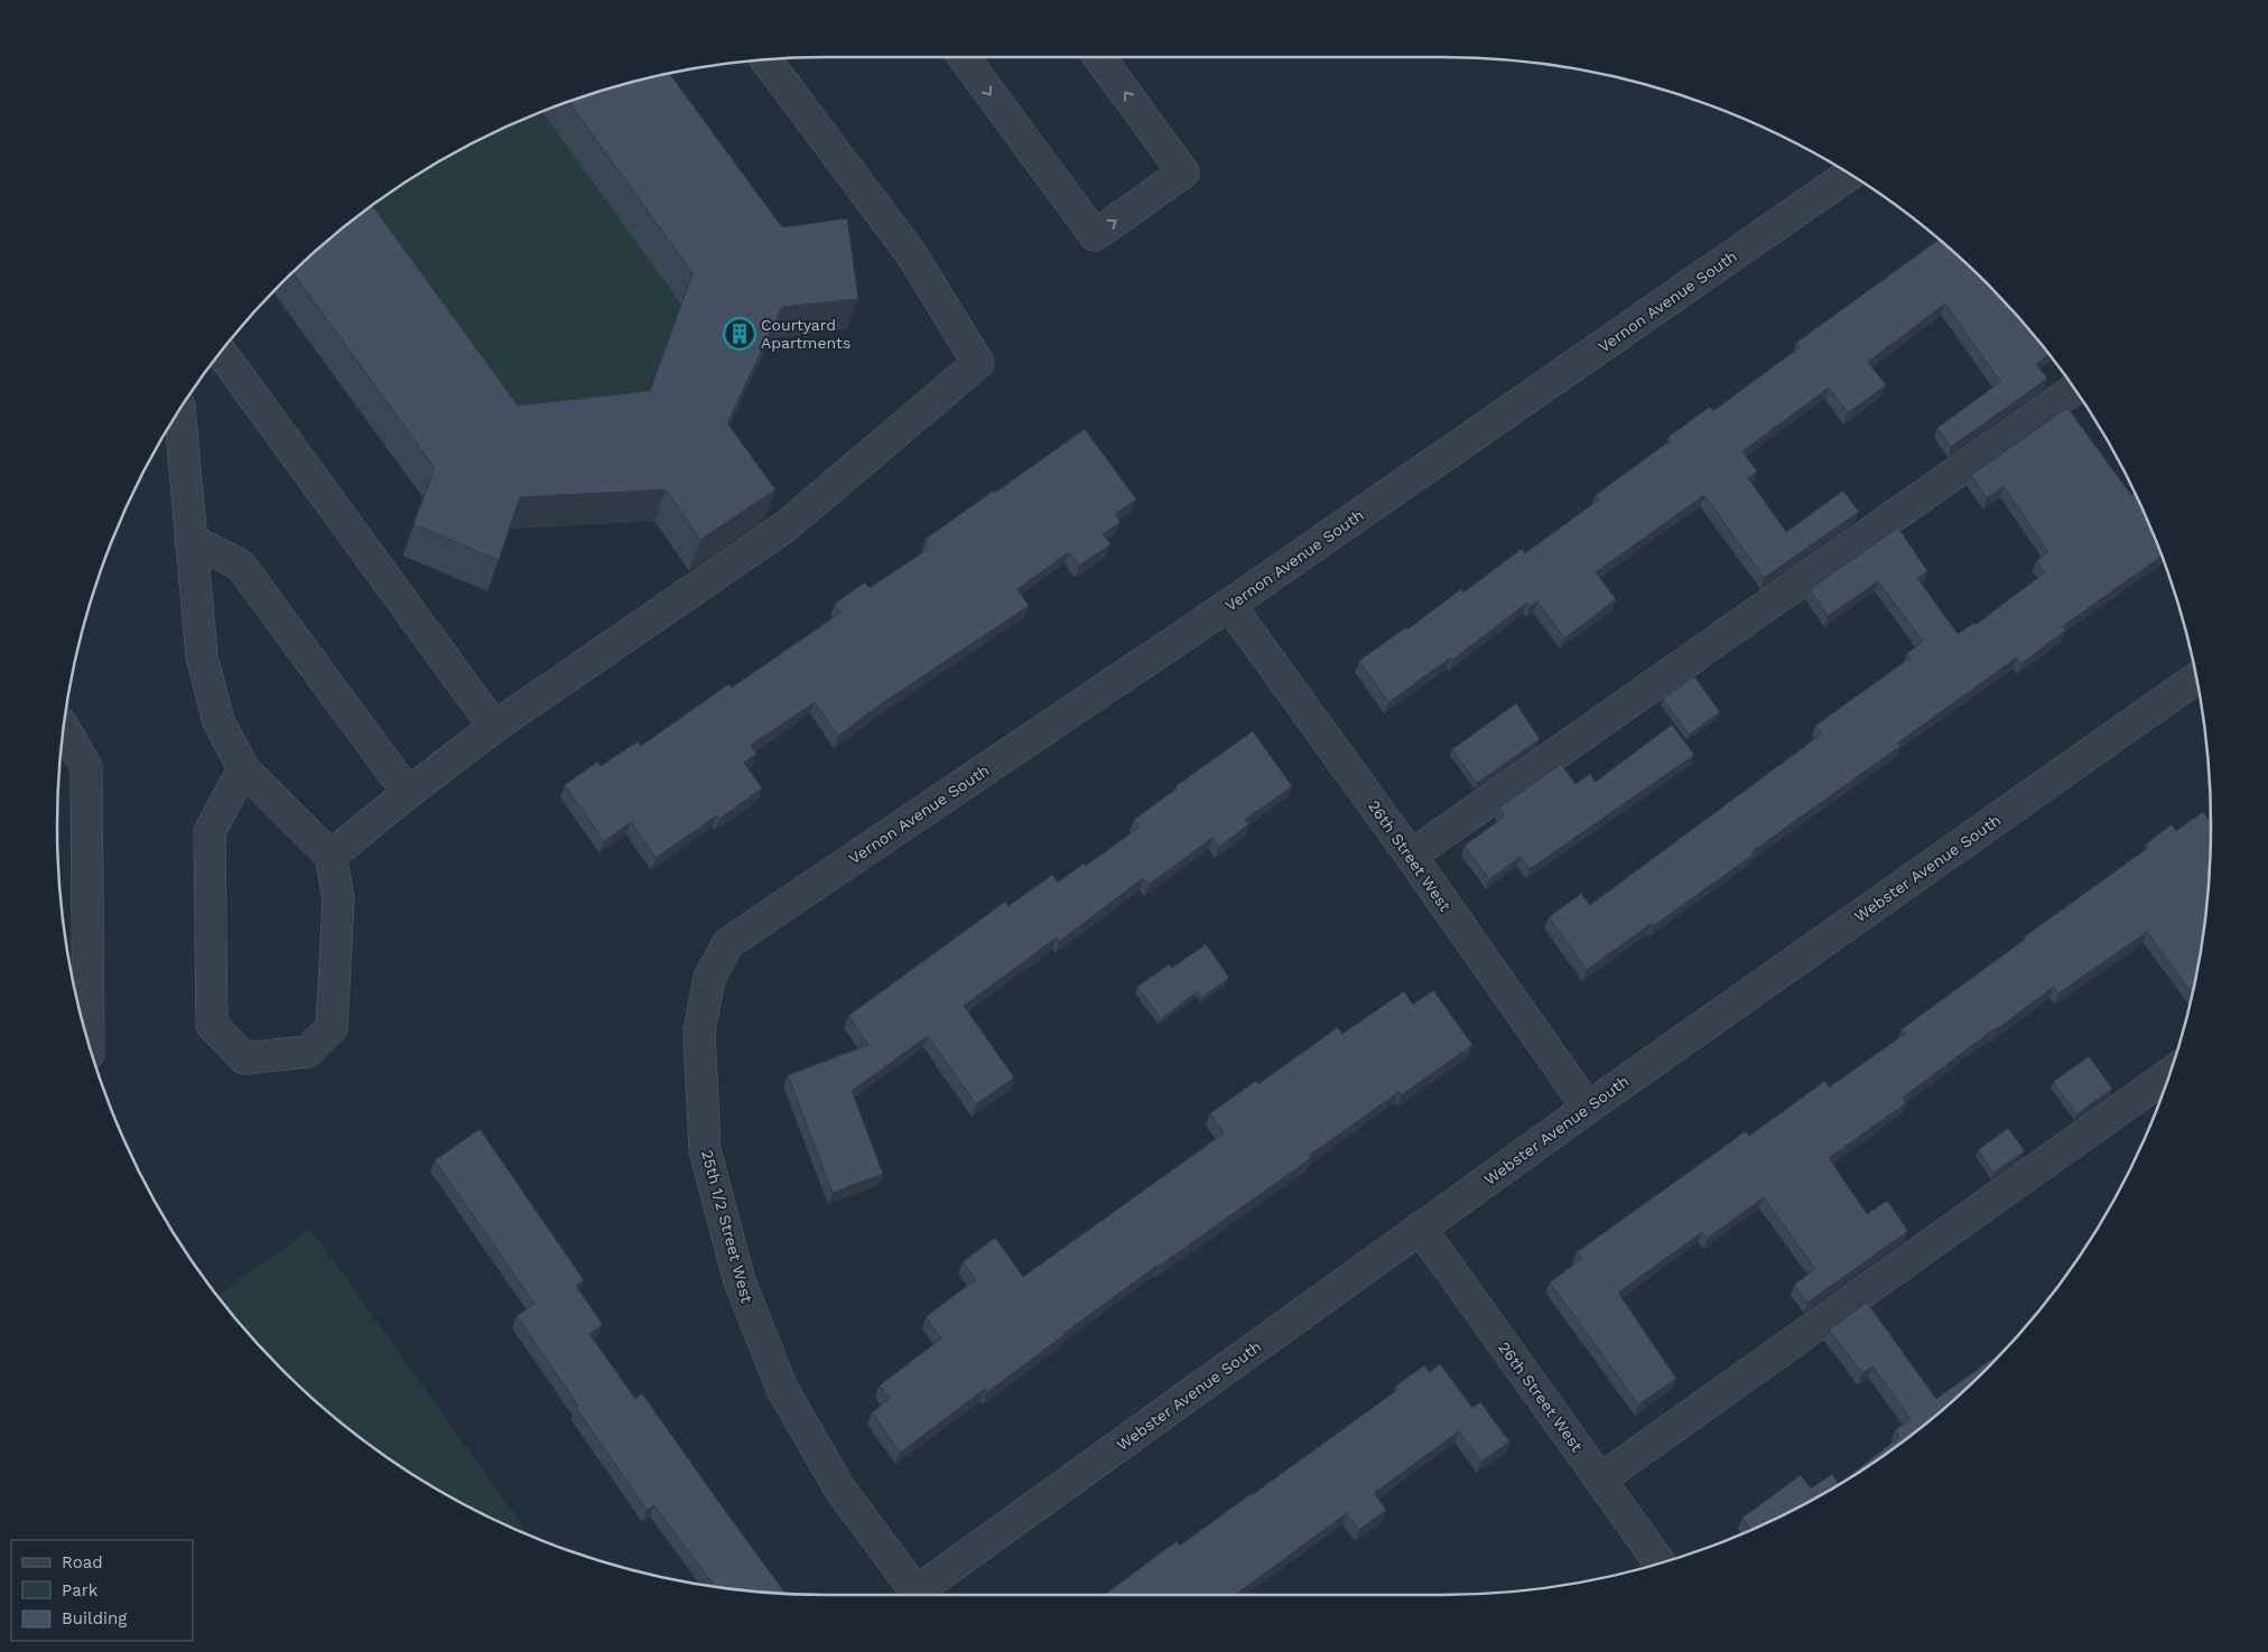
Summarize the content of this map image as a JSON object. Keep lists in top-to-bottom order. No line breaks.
{"streets":{"street":["Vernon Avenue South","26th Street West","Webster Avenue South","25th 1/2 Street West"]},"crossings":[["Vernon Avenue South","26th Street West"],["Vernon Avenue South","25th 1/2 Street West"],["26th Street West","Webster Avenue South"]],"places":{"building":["Courtyard Apartments"]},"legend":["Road","Park","Building"]}
